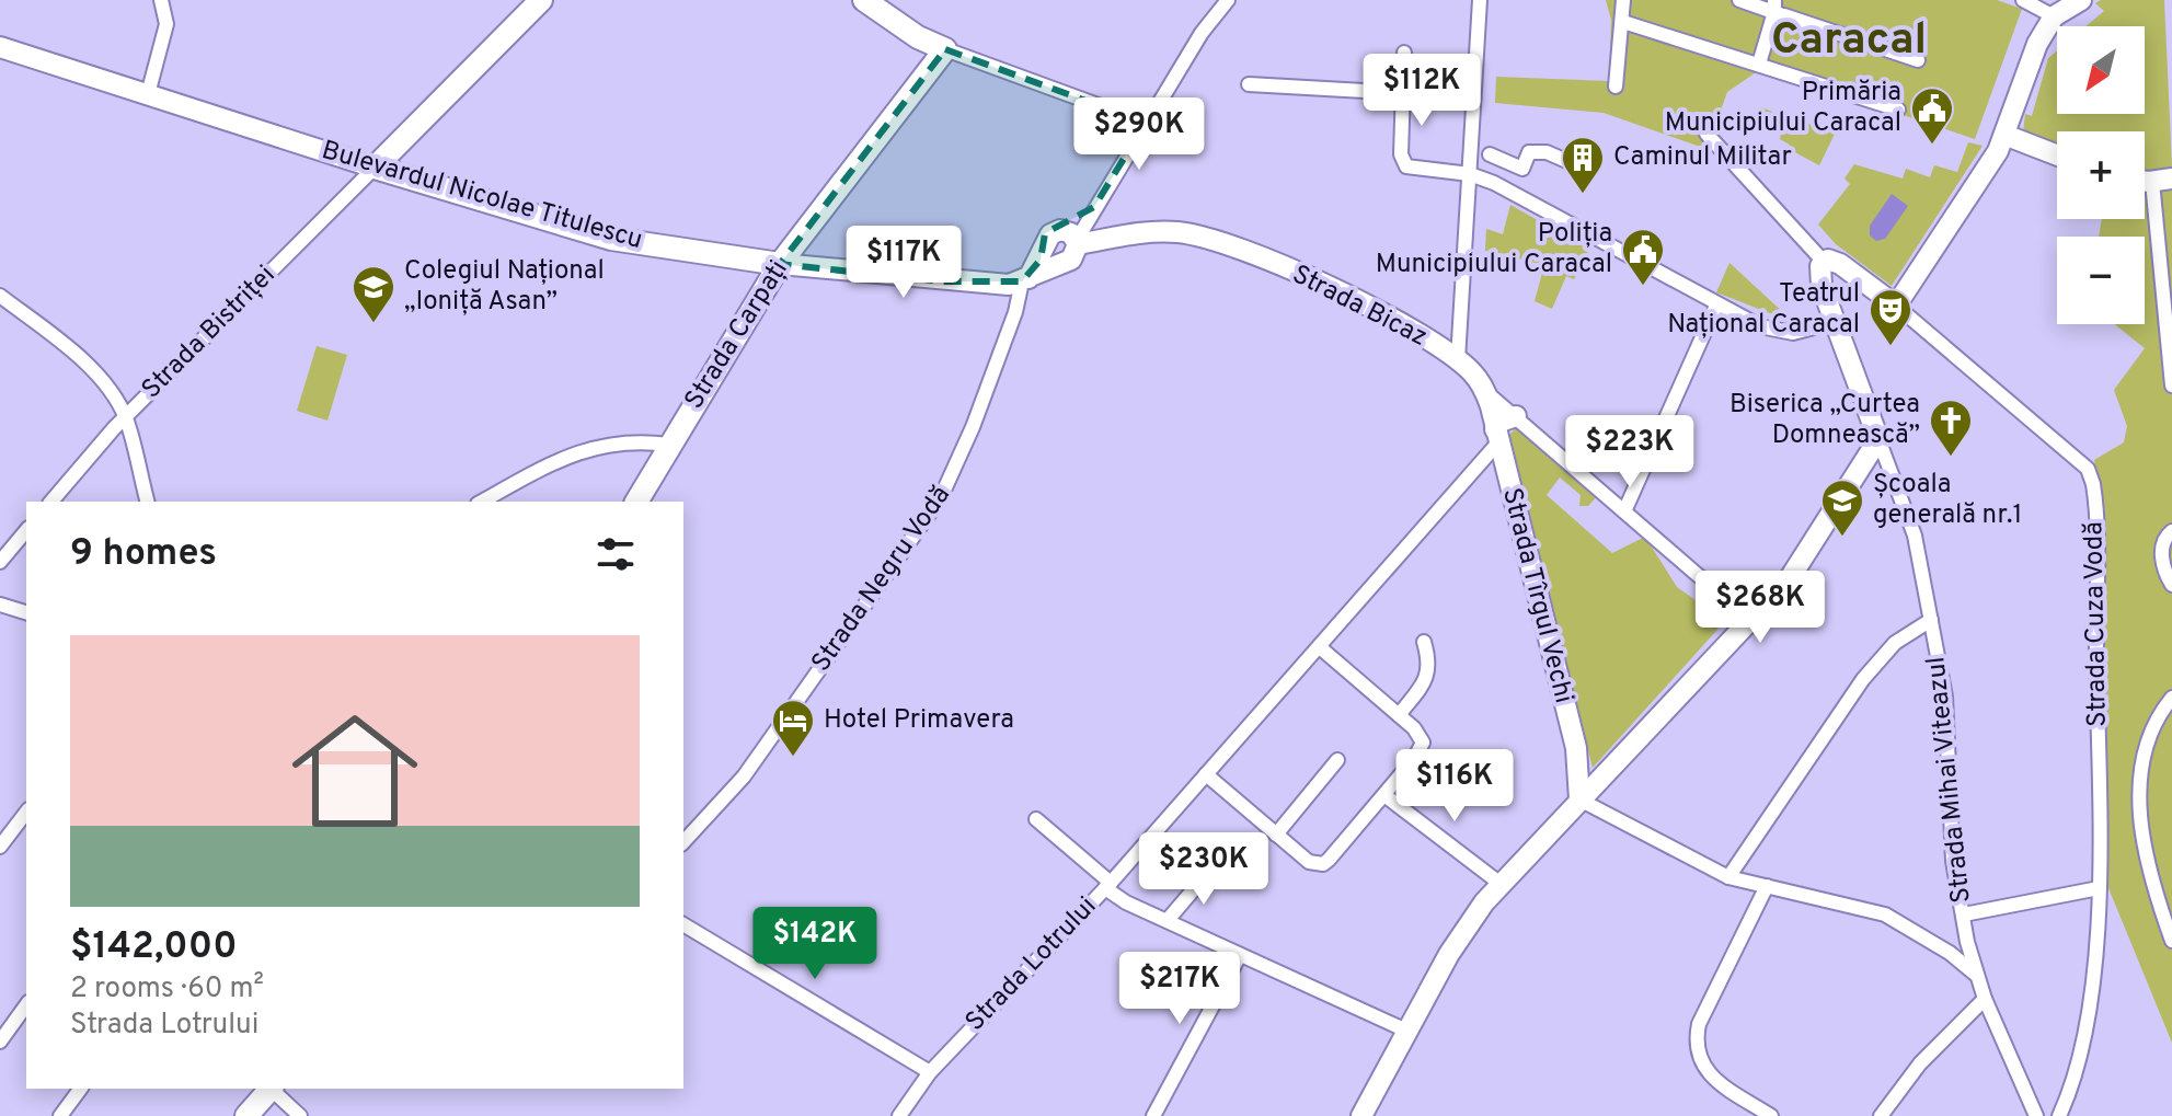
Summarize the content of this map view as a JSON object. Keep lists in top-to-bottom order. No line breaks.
{"streets":{"main road":["Bulevardul Nicolae Titulescu","Strada Bicaz","Strada Carpați","Strada Tîrgul Vechi","Strada Cuza Vodă"],"street":["Strada Bistriței","Strada Negru Vodă","Strada Mihai Viteazul","Strada Lotrului"]},"crossings":[["Bulevardul Nicolae Titulescu","Strada Bistriței"],["Bulevardul Nicolae Titulescu","Strada Carpați"],["Bulevardul Nicolae Titulescu","Strada Negru Vodă"],["Strada Bicaz","Strada Tîrgul Vechi"],["Strada Tîrgul Vechi","Strada Lotrului"]],"districts":["Caracal"],"places":{"public building":["Primăria Municipiului Caracal","Poliția Municipiului Caracal"],"building":["Caminul Militar"],"school or university":["Colegiul Național „Ioniță Asan”","Școala generală nr.1"],"theatre":["Teatrul Național Caracal"],"church":["Biserica „Curtea Domnească”"],"hotel":["Hotel Primavera"]},"north":"bottom left","page":{"map_buttons":["+","−"],"price":["$112K","$290K","$117K","$223K","$268K","$116K","$230K","$142K","$217K"],"heading":"9 homes","list":[{"name":"$142,000","note":"2 rooms · 60 m² · Strada Lotrului"}]}}
